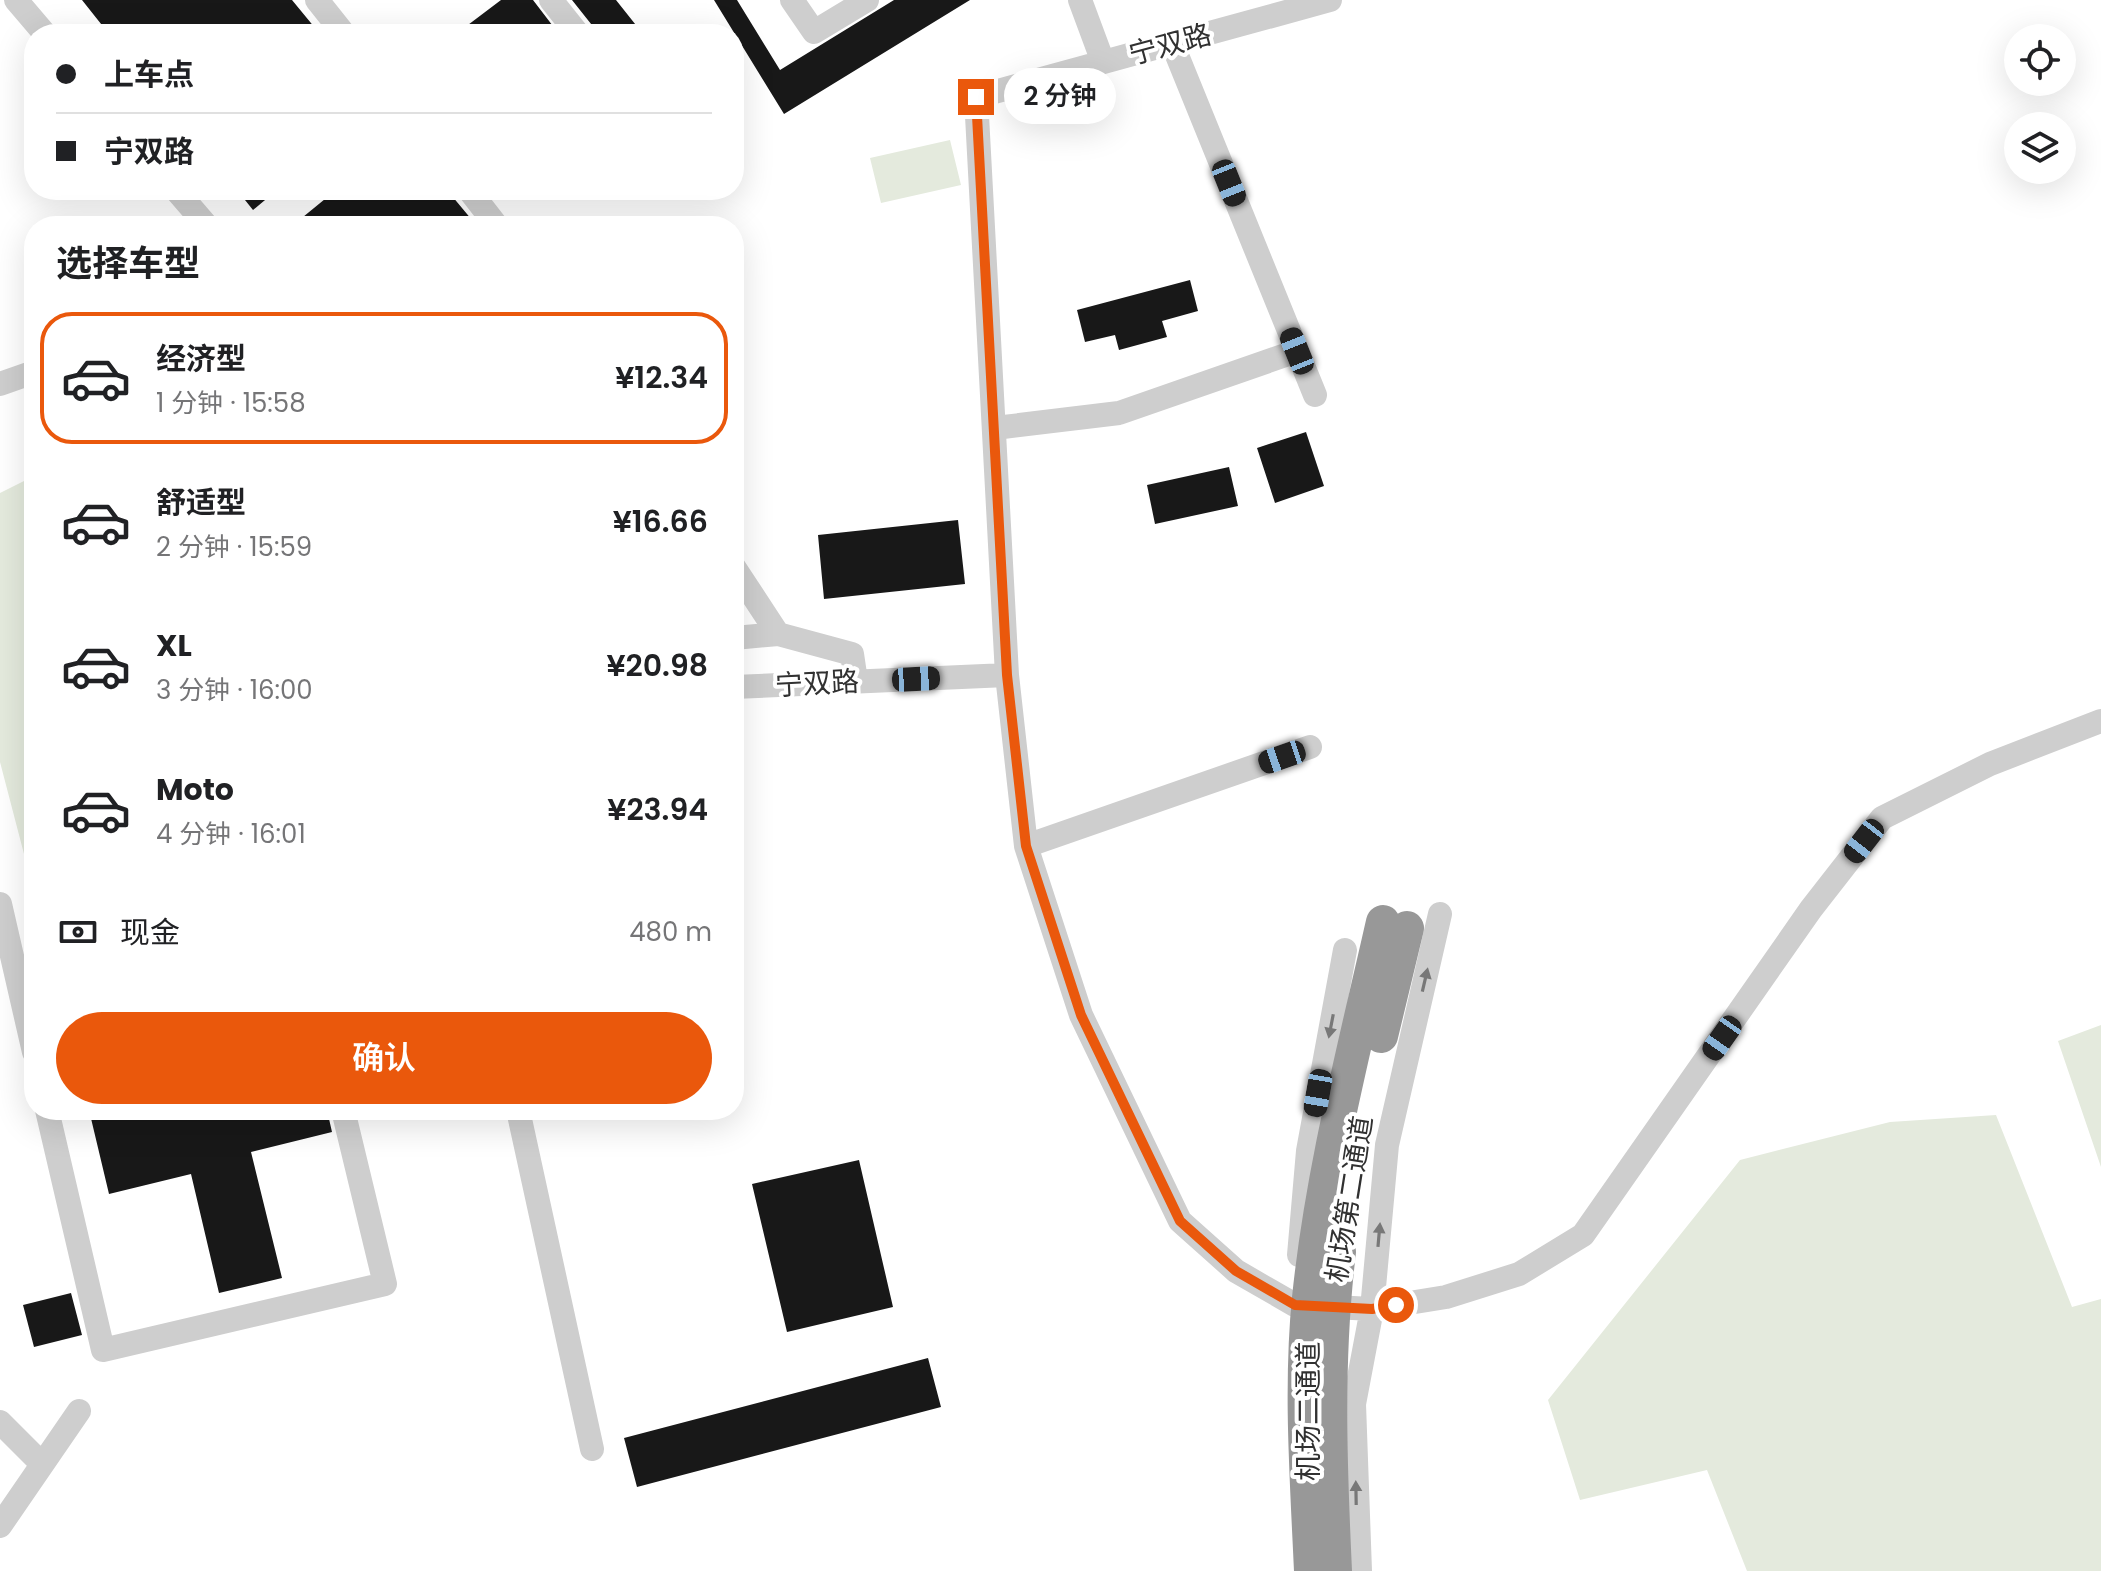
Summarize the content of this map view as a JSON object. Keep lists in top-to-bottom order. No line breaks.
{"streets":{"highway":["机场第二通道","机场二通道"],"street":["宁双路"]},"crossings":[["机场第二通道","机场二通道"]],"page":{"banner":["上车点","宁双路"],"bubble":"2 分钟","heading":"选择车型","list":[{"name":"经济型","note":"1 分钟 · 15:58","value":"¥12.34"},{"name":"舒适型","note":"2 分钟 · 15:59","value":"¥16.66"},{"name":"XL","note":"3 分钟 · 16:00","value":"¥20.98"},{"name":"Moto","note":"4 分钟 · 16:01","value":"¥23.94"}],"pay":["现金","480 m"],"buttons":"确认"}}
